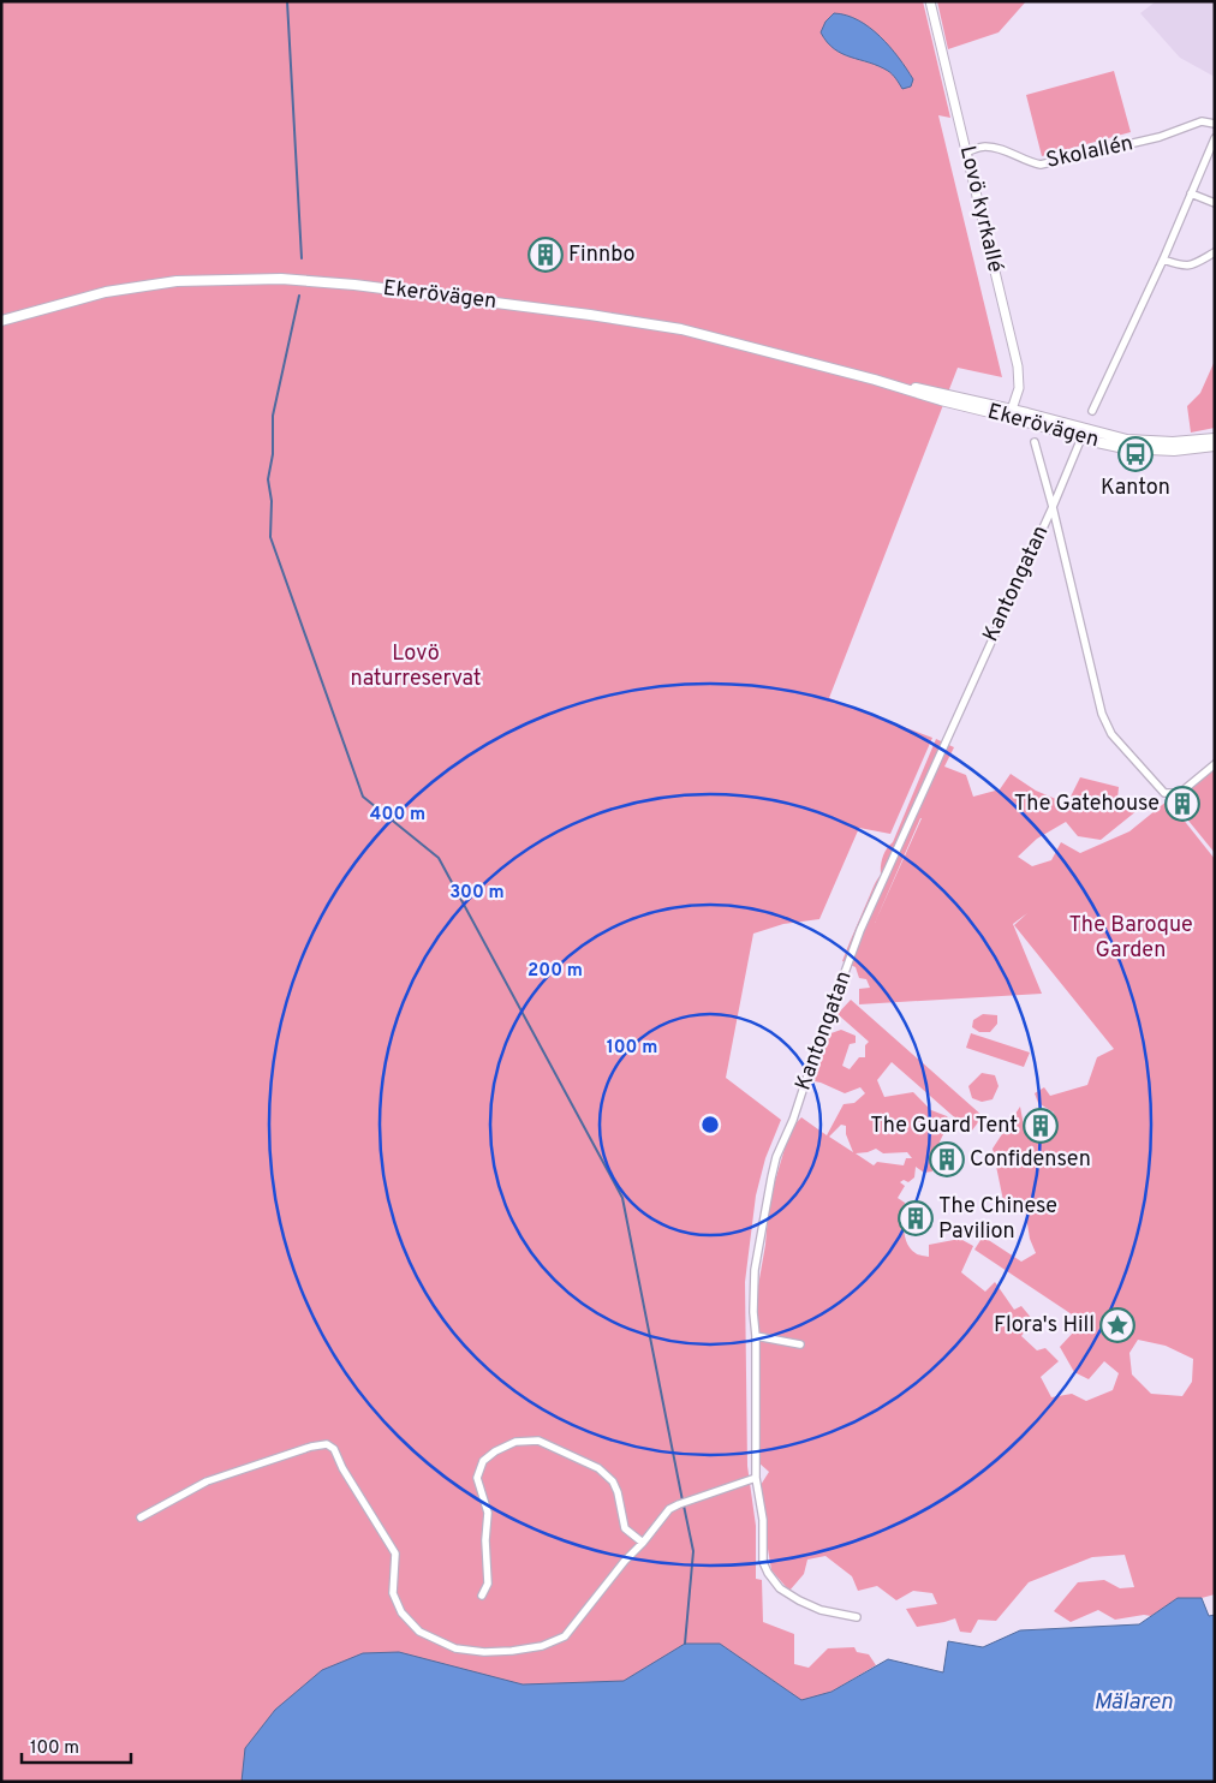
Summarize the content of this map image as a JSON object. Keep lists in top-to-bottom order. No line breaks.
{"streets":{"main road":["Ekerövägen"],"street":["Skolallén","Lovö kyrkallé","Kantongatan"]},"crossings":[["Skolallén","Lovö kyrkallé"],["Lovö kyrkallé","Ekerövägen"],["Ekerövägen","Kantongatan"]],"water":["Mälaren"],"parks":["Lovö naturreservat","The Baroque Garden"],"places":{"building":["Finnbo","The Gatehouse","The Guard Tent","Confidensen","The Chinese Pavilion"],"bus stop":["Kanton"],"place":["Flora's Hill"]},"scale_bar":"100 m","rings":["400 m","300 m","200 m","100 m"]}
